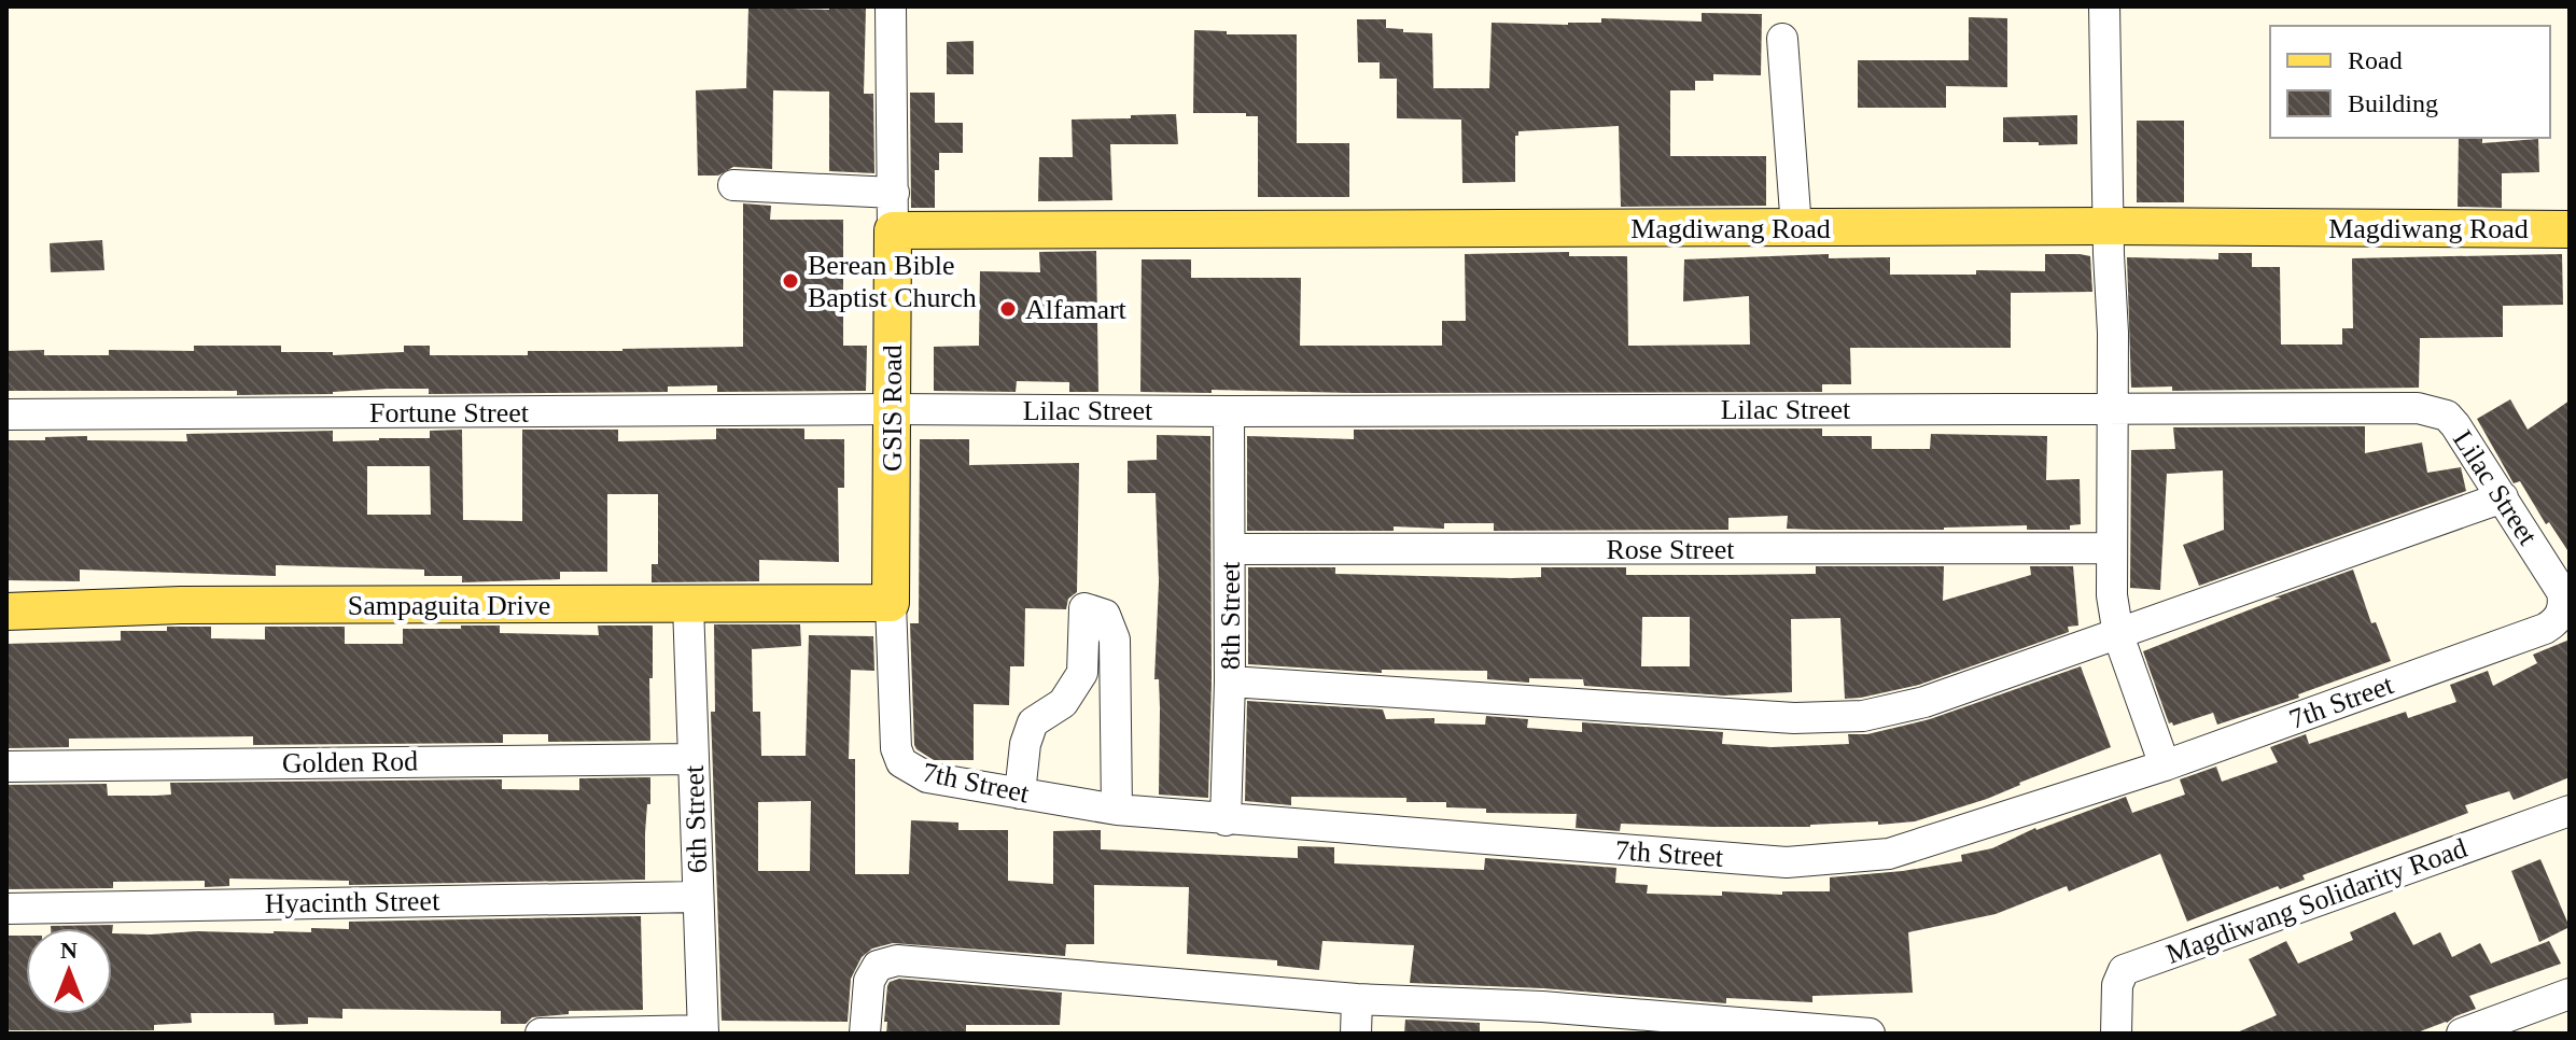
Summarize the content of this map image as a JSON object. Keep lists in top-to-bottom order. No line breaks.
{"streets":{"main road":["Magdiwang Road","GSIS Road","Sampaguita Drive"],"street":["Lilac Street","Fortune Street","Rose Street","8th Street","7th Street","Golden Rod","6th Street","Magdiwang Solidarity Road","Hyacinth Street"]},"crossings":[["Magdiwang Road","GSIS Road"],["GSIS Road","Lilac Street"],["GSIS Road","Fortune Street"],["GSIS Road","Sampaguita Drive"],["GSIS Road","7th Street"],["Lilac Street","Fortune Street"],["Lilac Street","8th Street"],["Lilac Street","7th Street"],["Rose Street","8th Street"],["Sampaguita Drive","7th Street"],["Sampaguita Drive","6th Street"],["8th Street","7th Street"],["Golden Rod","6th Street"],["6th Street","Hyacinth Street"]],"places":["Berean Bible Baptist Church","Alfamart"],"legend":["Road","Building"],"north":"top"}
